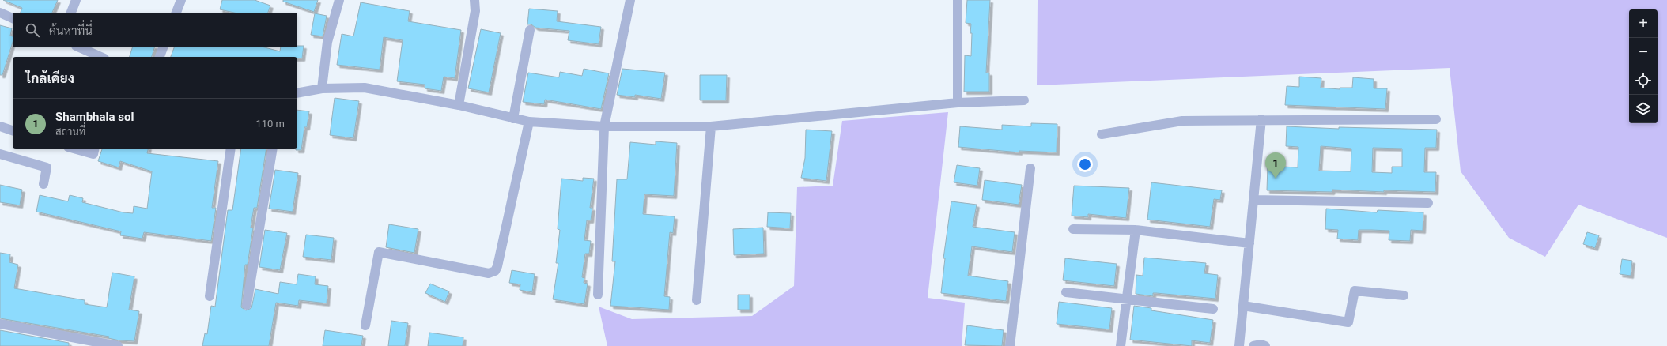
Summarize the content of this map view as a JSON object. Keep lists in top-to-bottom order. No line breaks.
{"page":{"map_buttons":["+","−"],"search":"ค้นหาที่นี่","heading":"ใกล้เคียง","list":[{"mark":"1","name":"Shambhala sol","note":"สถานที่","value":"110 m"}],"pins":"1"}}
